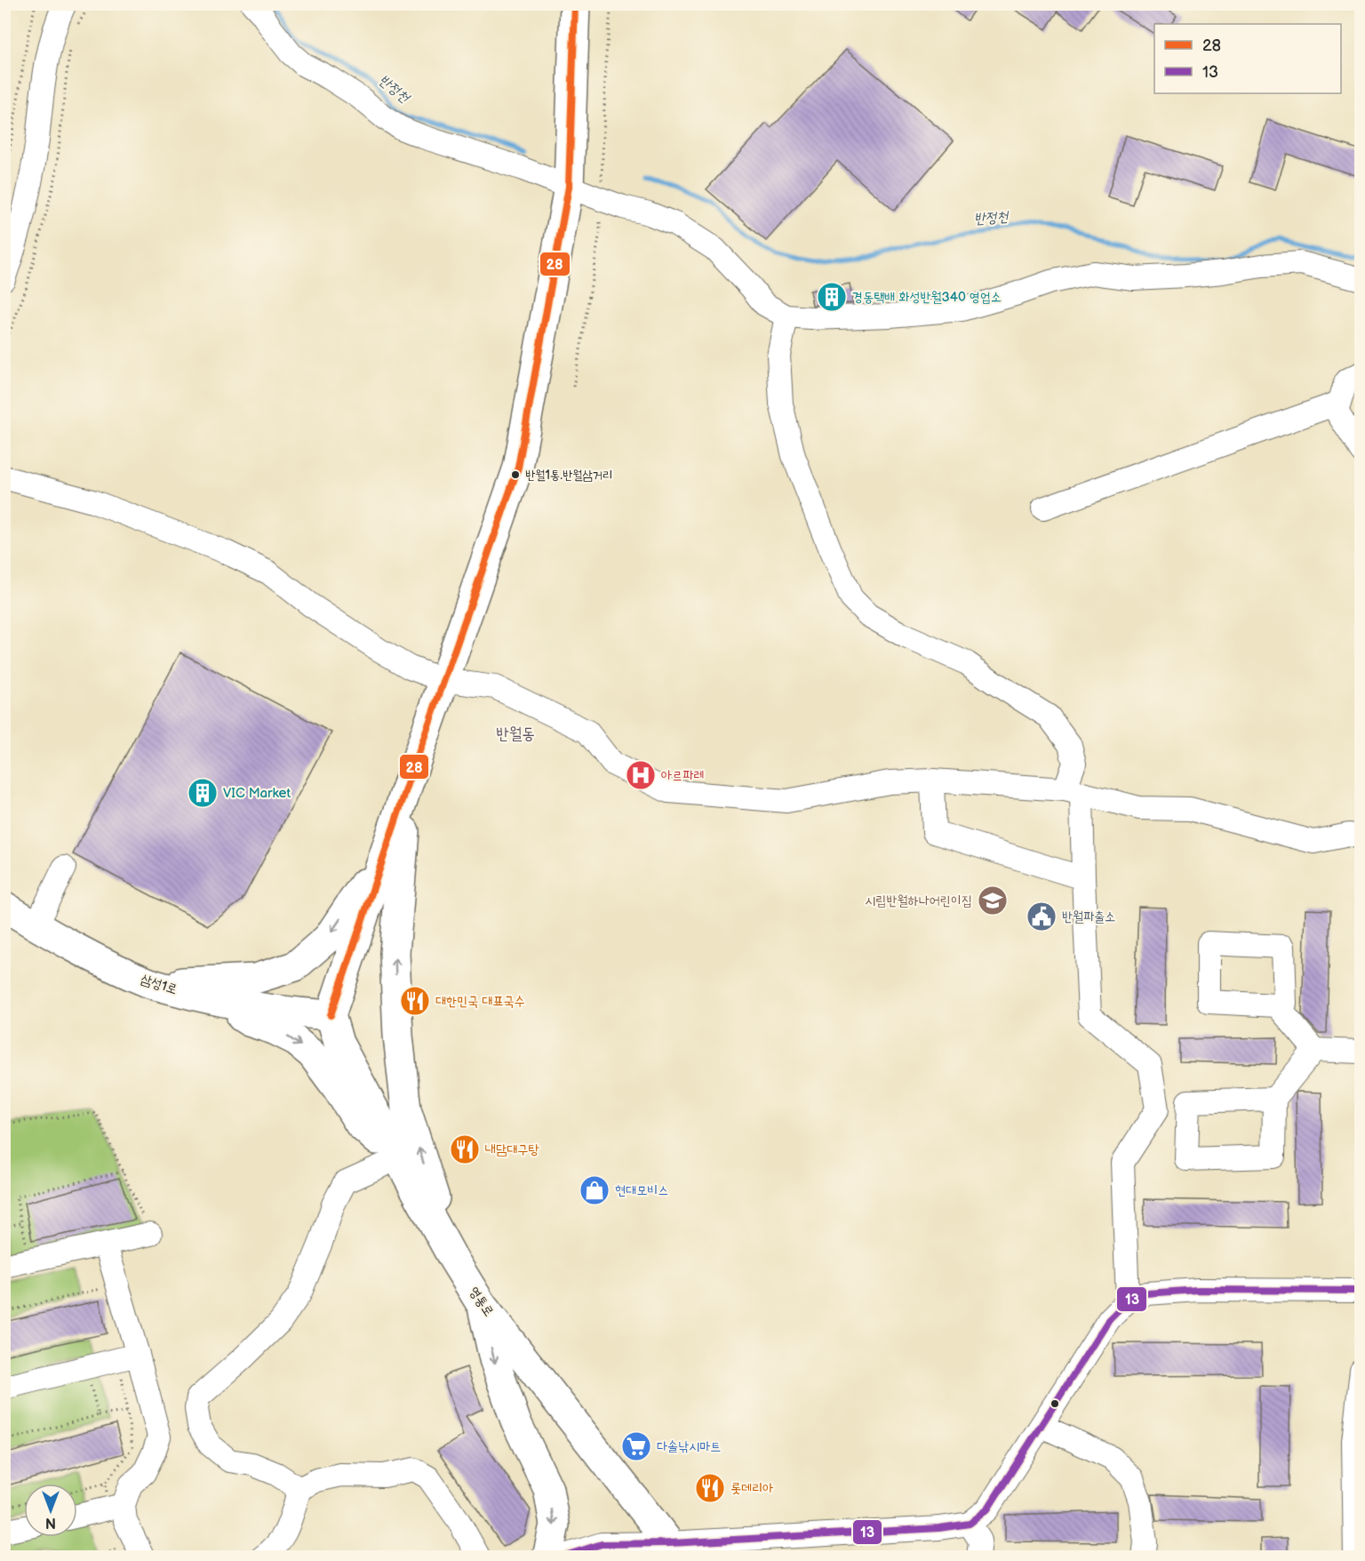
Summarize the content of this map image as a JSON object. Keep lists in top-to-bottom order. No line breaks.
{"streets":{"main road":["삼성1로","영통로"]},"crossings":[["삼성1로","영통로"]],"districts":["반월동"],"water":["반정천"],"places":{"building":["경동택배 화성반월340 영업소","VIC Market"],"other":["반월1통.반월삼거리"],"hospital":["아르파레"],"school or university":["시립반월하나어린이집"],"public building":["반월파출소"],"restaurant":["대한민국 대표국수","내담대구탕","롯데리아"],"shop":["현대모비스"],"supermarket":["다솔낚시마트"]},"lines":["transit line 28","transit line 13"],"legend":["28","13"],"north":"bottom"}
